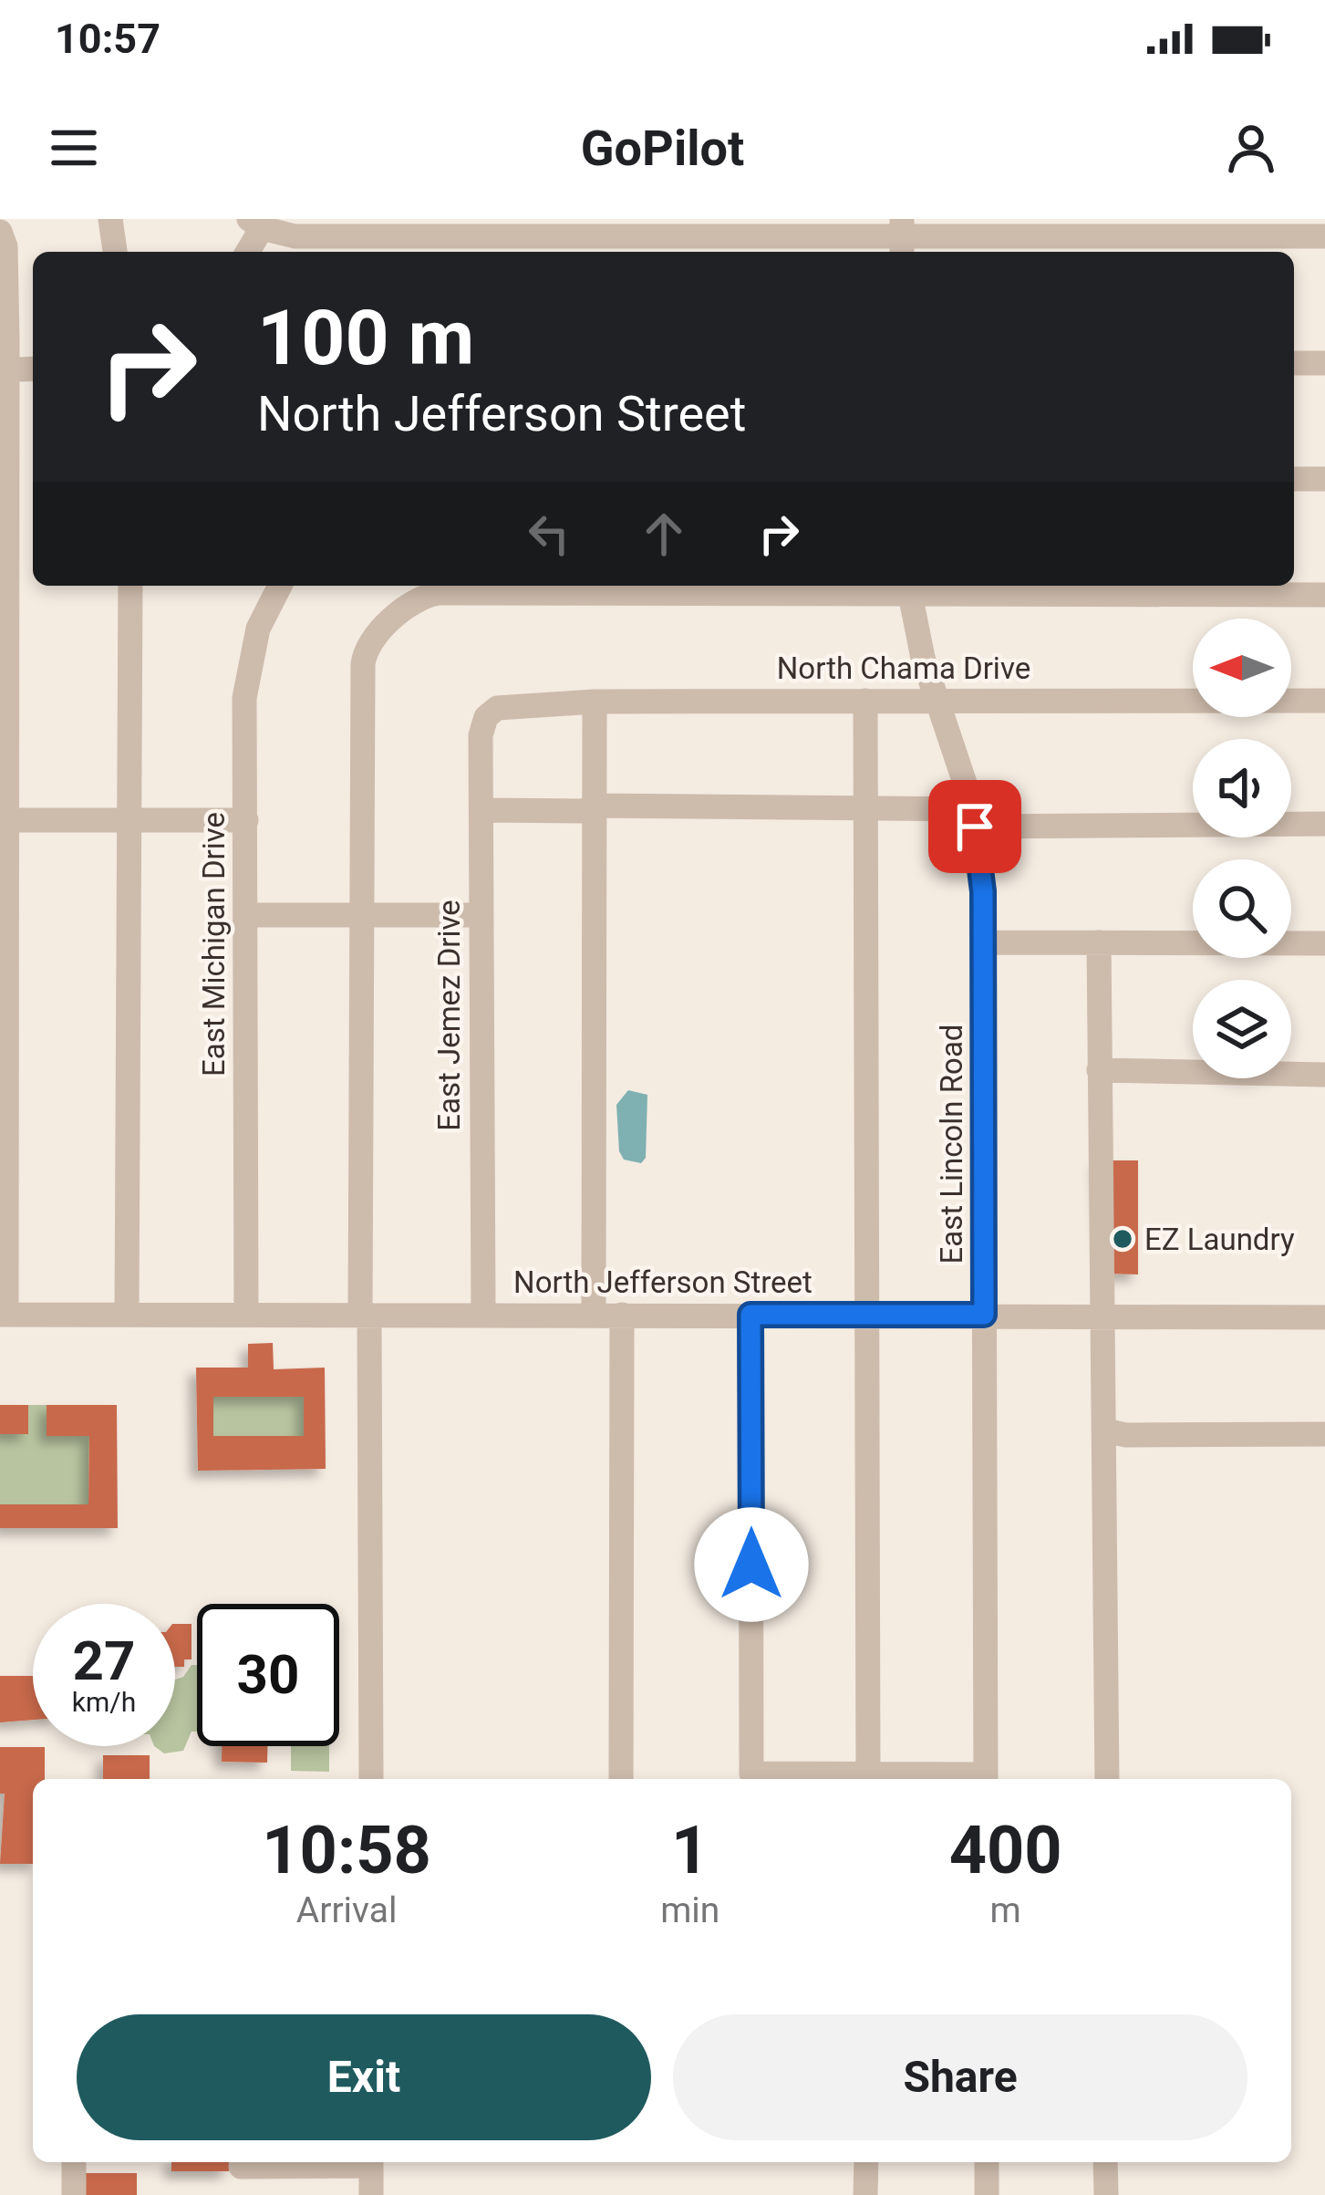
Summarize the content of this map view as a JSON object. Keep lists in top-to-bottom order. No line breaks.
{"streets":{"street":["North Chama Drive","East Michigan Drive","East Jemez Drive","East Lincoln Road","North Jefferson Street"]},"crossings":[["North Chama Drive","East Jemez Drive"],["North Chama Drive","East Lincoln Road"],["East Michigan Drive","North Jefferson Street"],["East Jemez Drive","North Jefferson Street"],["East Lincoln Road","North Jefferson Street"]],"places":["EZ Laundry"],"north":"left","page":{"status":"10:57","header":"GoPilot","turn":["100 m","North Jefferson Street"],"speed":"27 km/h","limit":"30","eta":["10:58","Arrival","1","min","400","m"],"buttons":["Exit","Share"]}}
